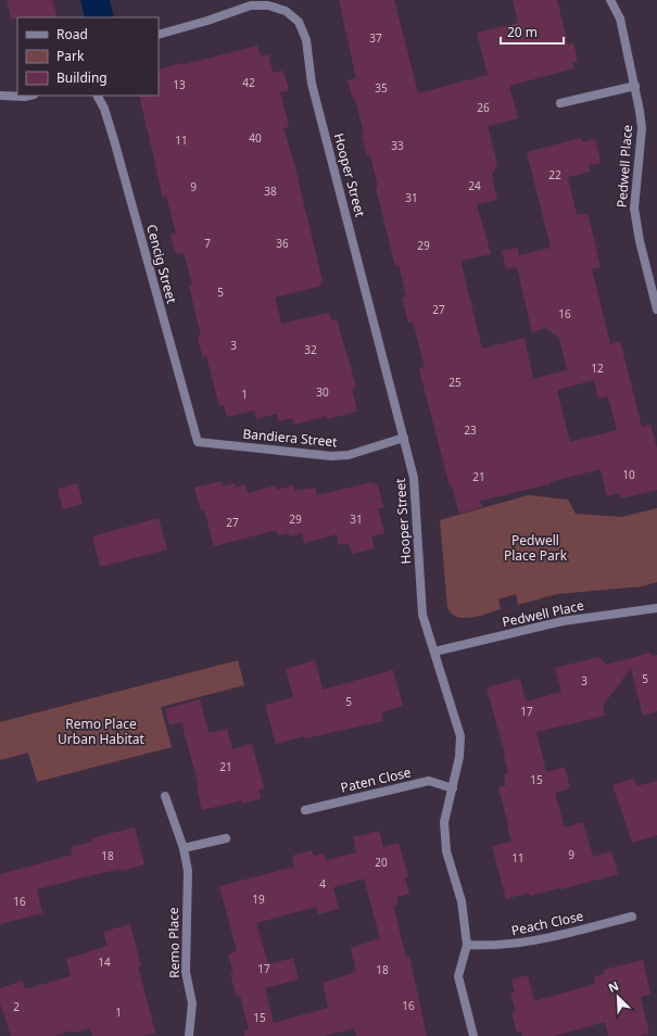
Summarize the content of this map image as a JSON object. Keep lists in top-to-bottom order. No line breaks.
{"streets":{"street":["Pedwell Place","Hooper Street","Cencig Street","Bandiera Street","Paten Close","Peach Close","Remo Place"]},"crossings":[["Pedwell Place","Hooper Street"],["Hooper Street","Bandiera Street"],["Hooper Street","Paten Close"],["Hooper Street","Peach Close"],["Cencig Street","Bandiera Street"]],"parks":["Pedwell Place Park","Remo Place Urban Habitat"],"house_numbers":["37","42","13","35","26","40","11","33","22","24","9","38","31","7","36","29","5","27","16","3","32","12","25","30","1","23","10","21","29","31","27","5","3","5","17","21","15","9","18","11","20","4","19","16","14","17","18","16","2","1","15"],"legend":["Road","Park","Building"],"scale_bar":"20 m","north":"top left"}
